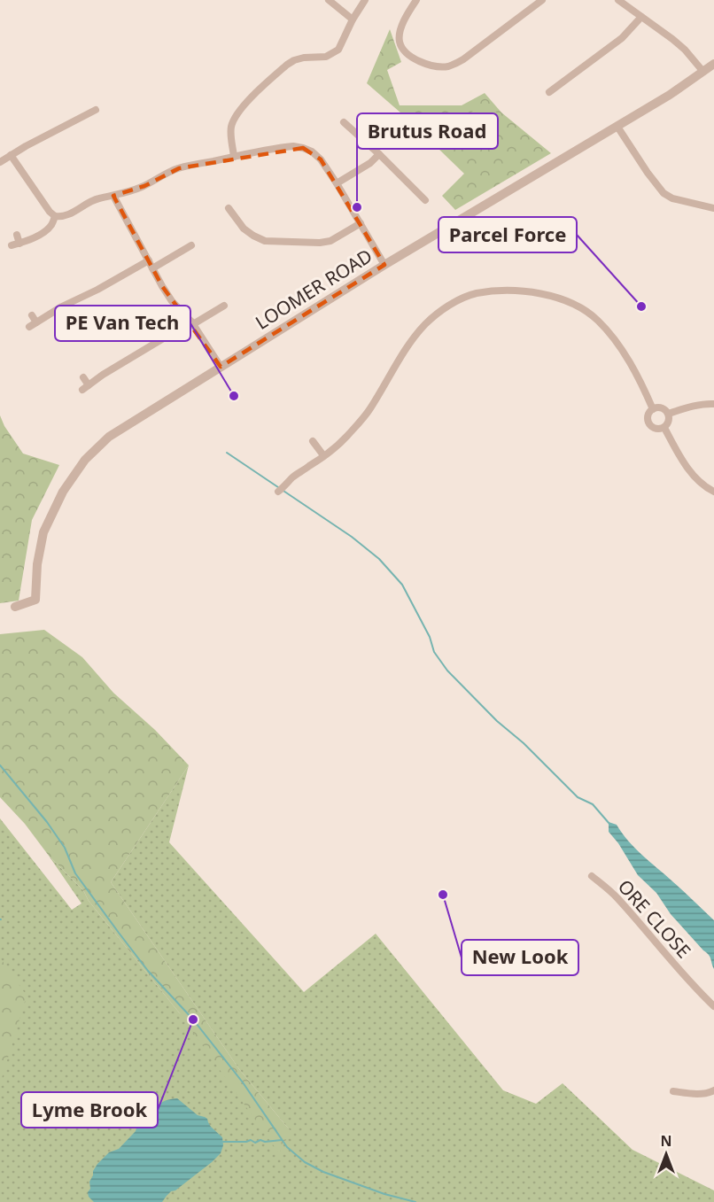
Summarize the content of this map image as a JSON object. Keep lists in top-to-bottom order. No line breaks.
{"streets":{"street":["LOOMER ROAD","ORE CLOSE"]},"places":["Brutus Road","Parcel Force","PE Van Tech","New Look","Lyme Brook"],"north":"top"}
